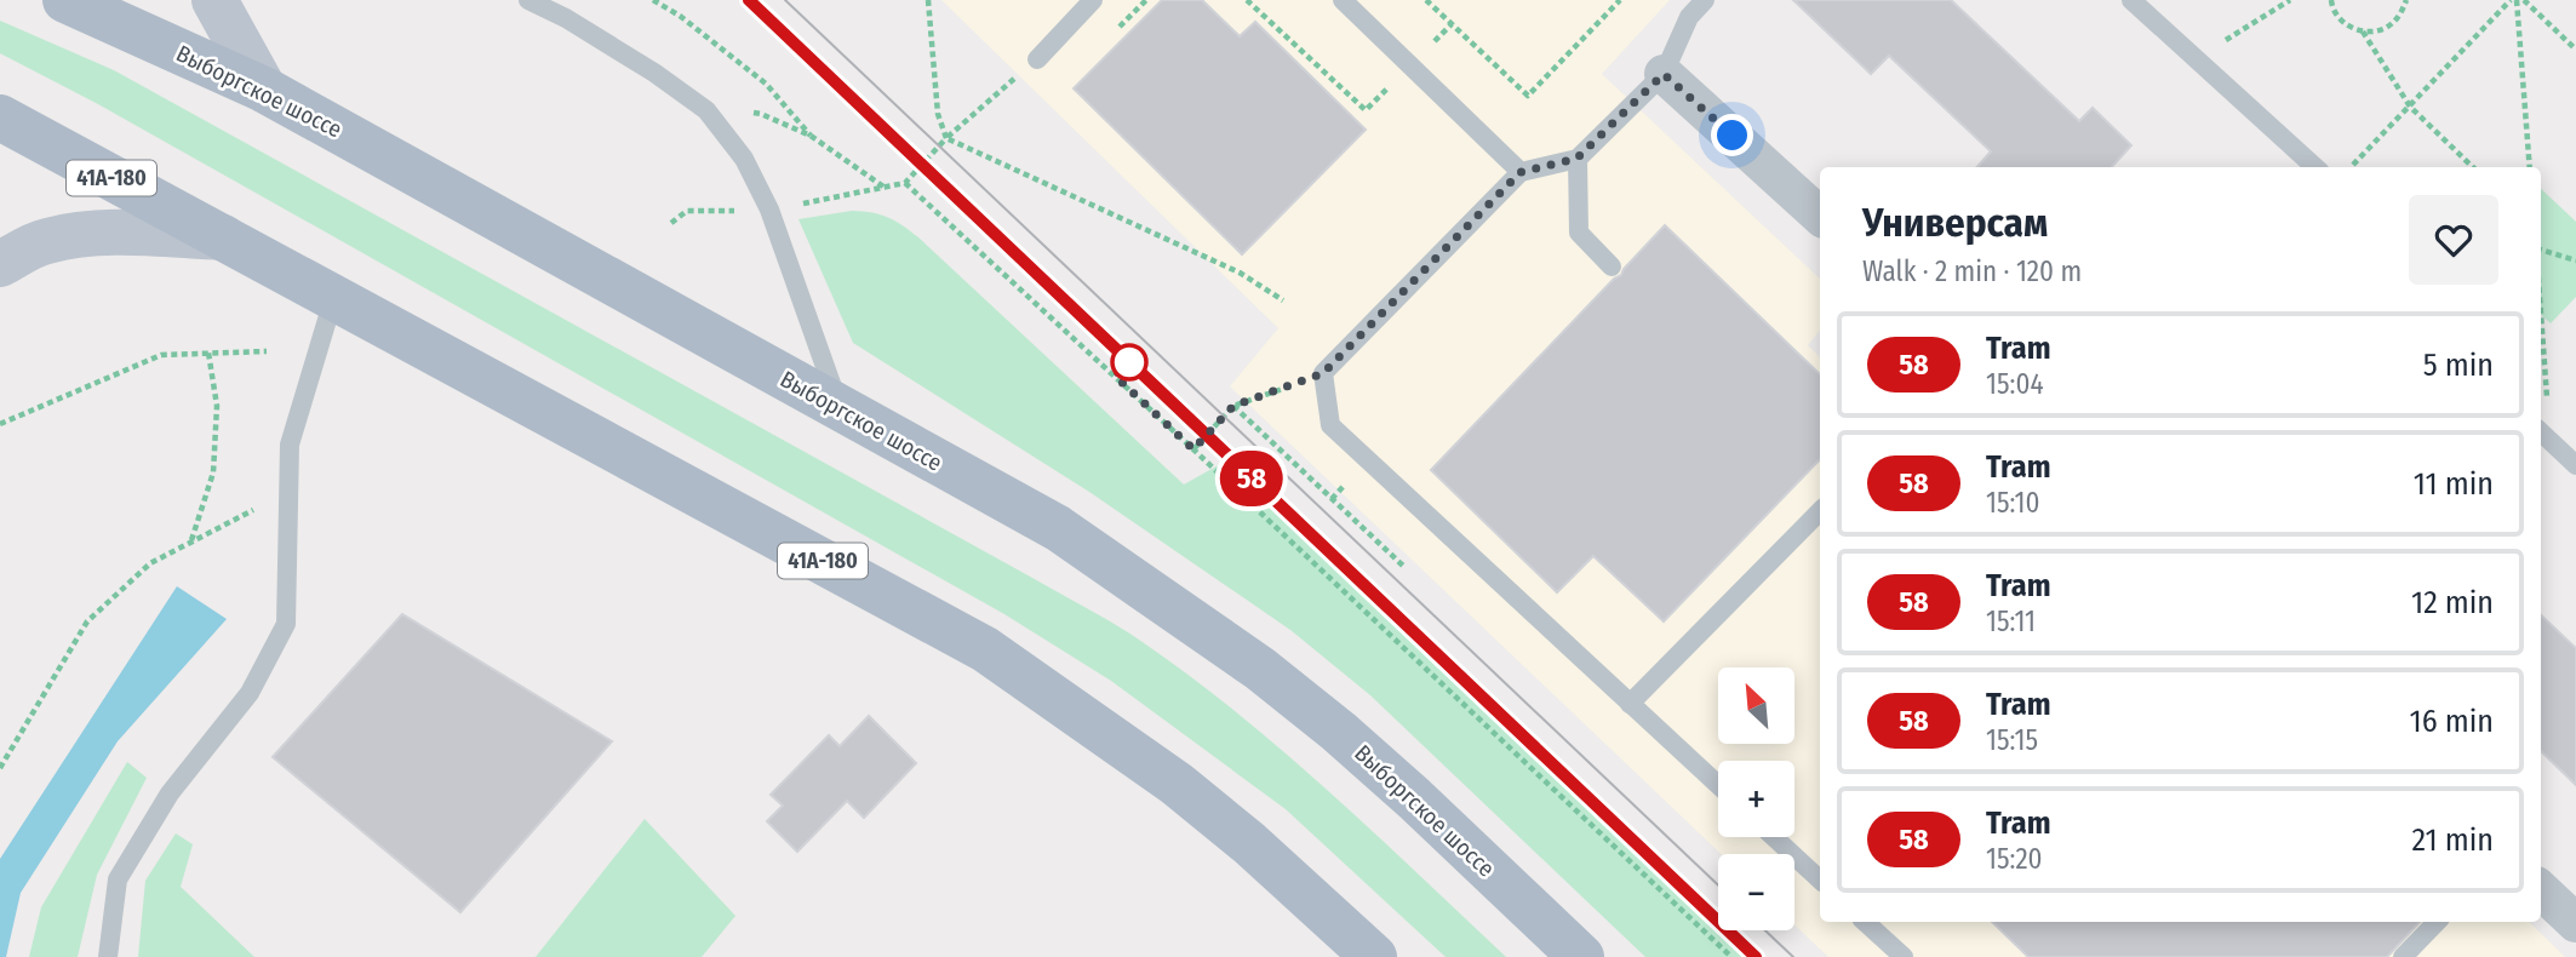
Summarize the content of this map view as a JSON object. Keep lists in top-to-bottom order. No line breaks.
{"streets":{"main road":["Выборгское шоссе","41А-180"]},"lines":["tram line 58"],"north":"top left","page":{"on_map":"58","heading":["Универсам","Walk · 2 min · 120 m"],"list":[{"mark":"58","name":"Tram","note":"15:04","value":"5 min"},{"mark":"58","name":"Tram","note":"15:10","value":"11 min"},{"mark":"58","name":"Tram","note":"15:11","value":"12 min"},{"mark":"58","name":"Tram","note":"15:15","value":"16 min"},{"mark":"58","name":"Tram","note":"15:20","value":"21 min"}],"map_buttons":["+","−"]}}
